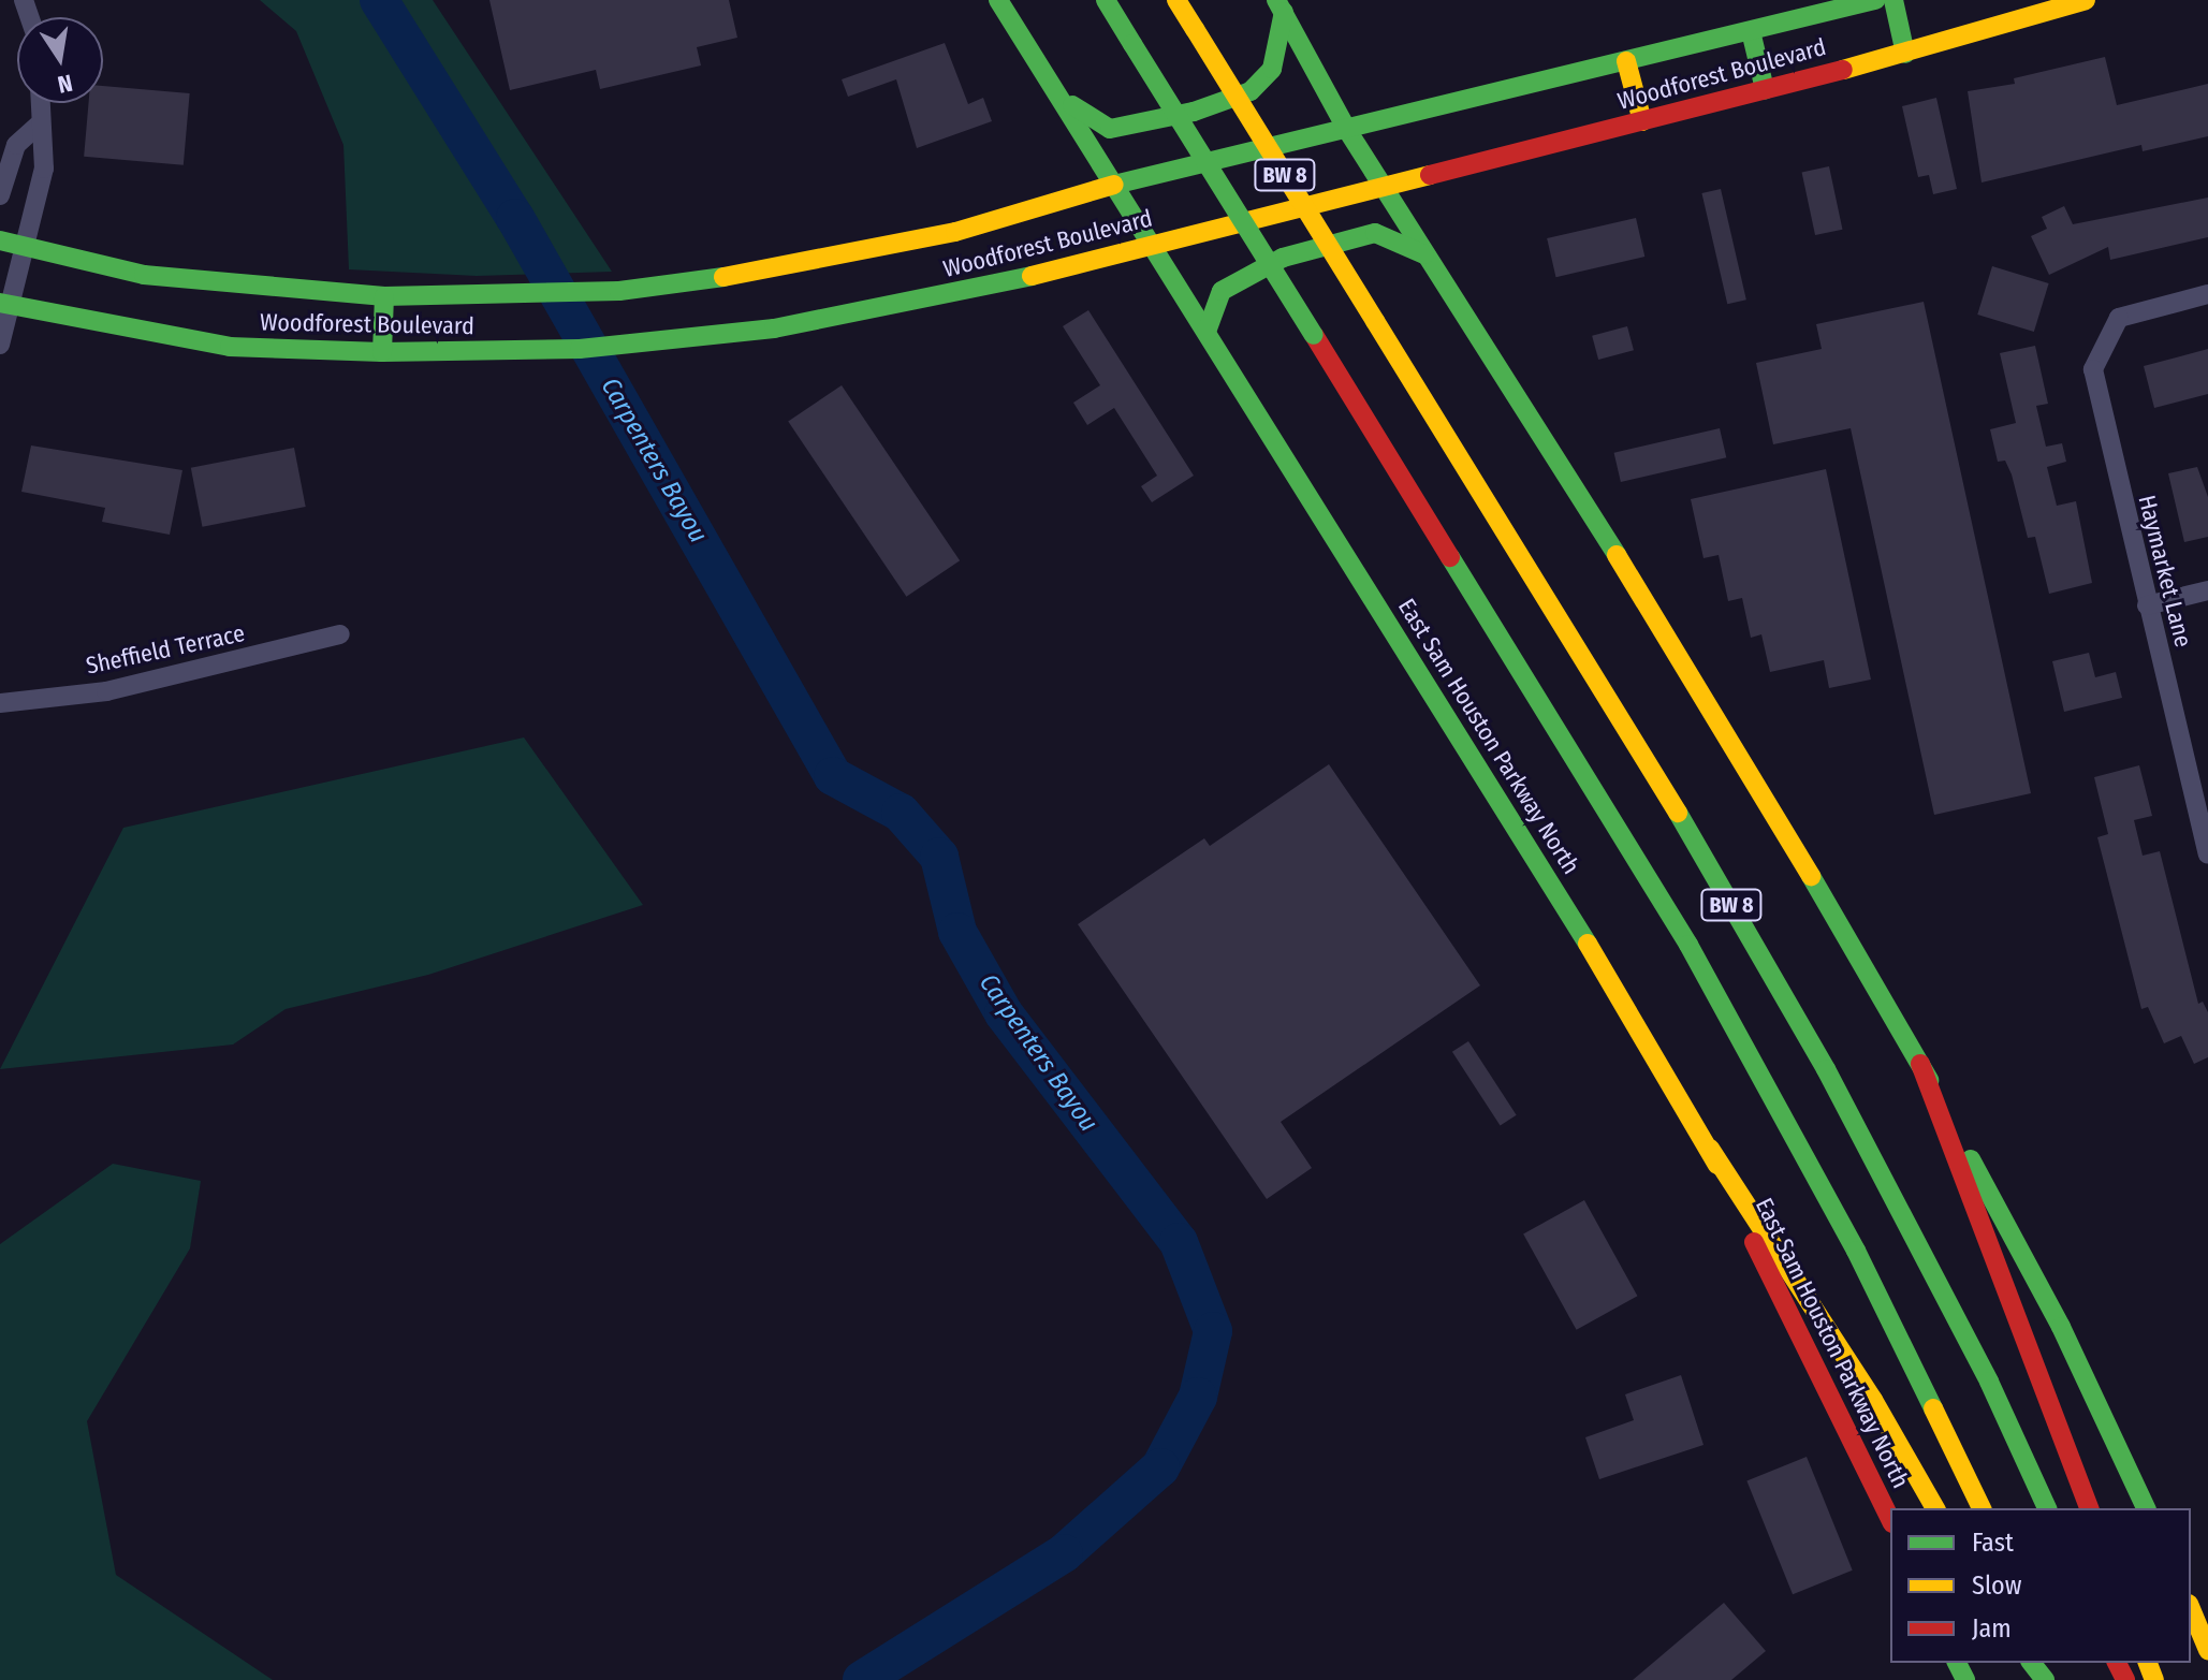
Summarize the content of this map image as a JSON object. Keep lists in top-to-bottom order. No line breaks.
{"streets":{"main road":["Woodforest Boulevard","BW 8","East Sam Houston Parkway North"],"street":["Haymarket Lane","Sheffield Terrace"]},"crossings":[["Woodforest Boulevard","East Sam Houston Parkway North"]],"water":["Carpenters Bayou"],"legend":["Fast","Slow","Jam"],"north":"bottom"}
